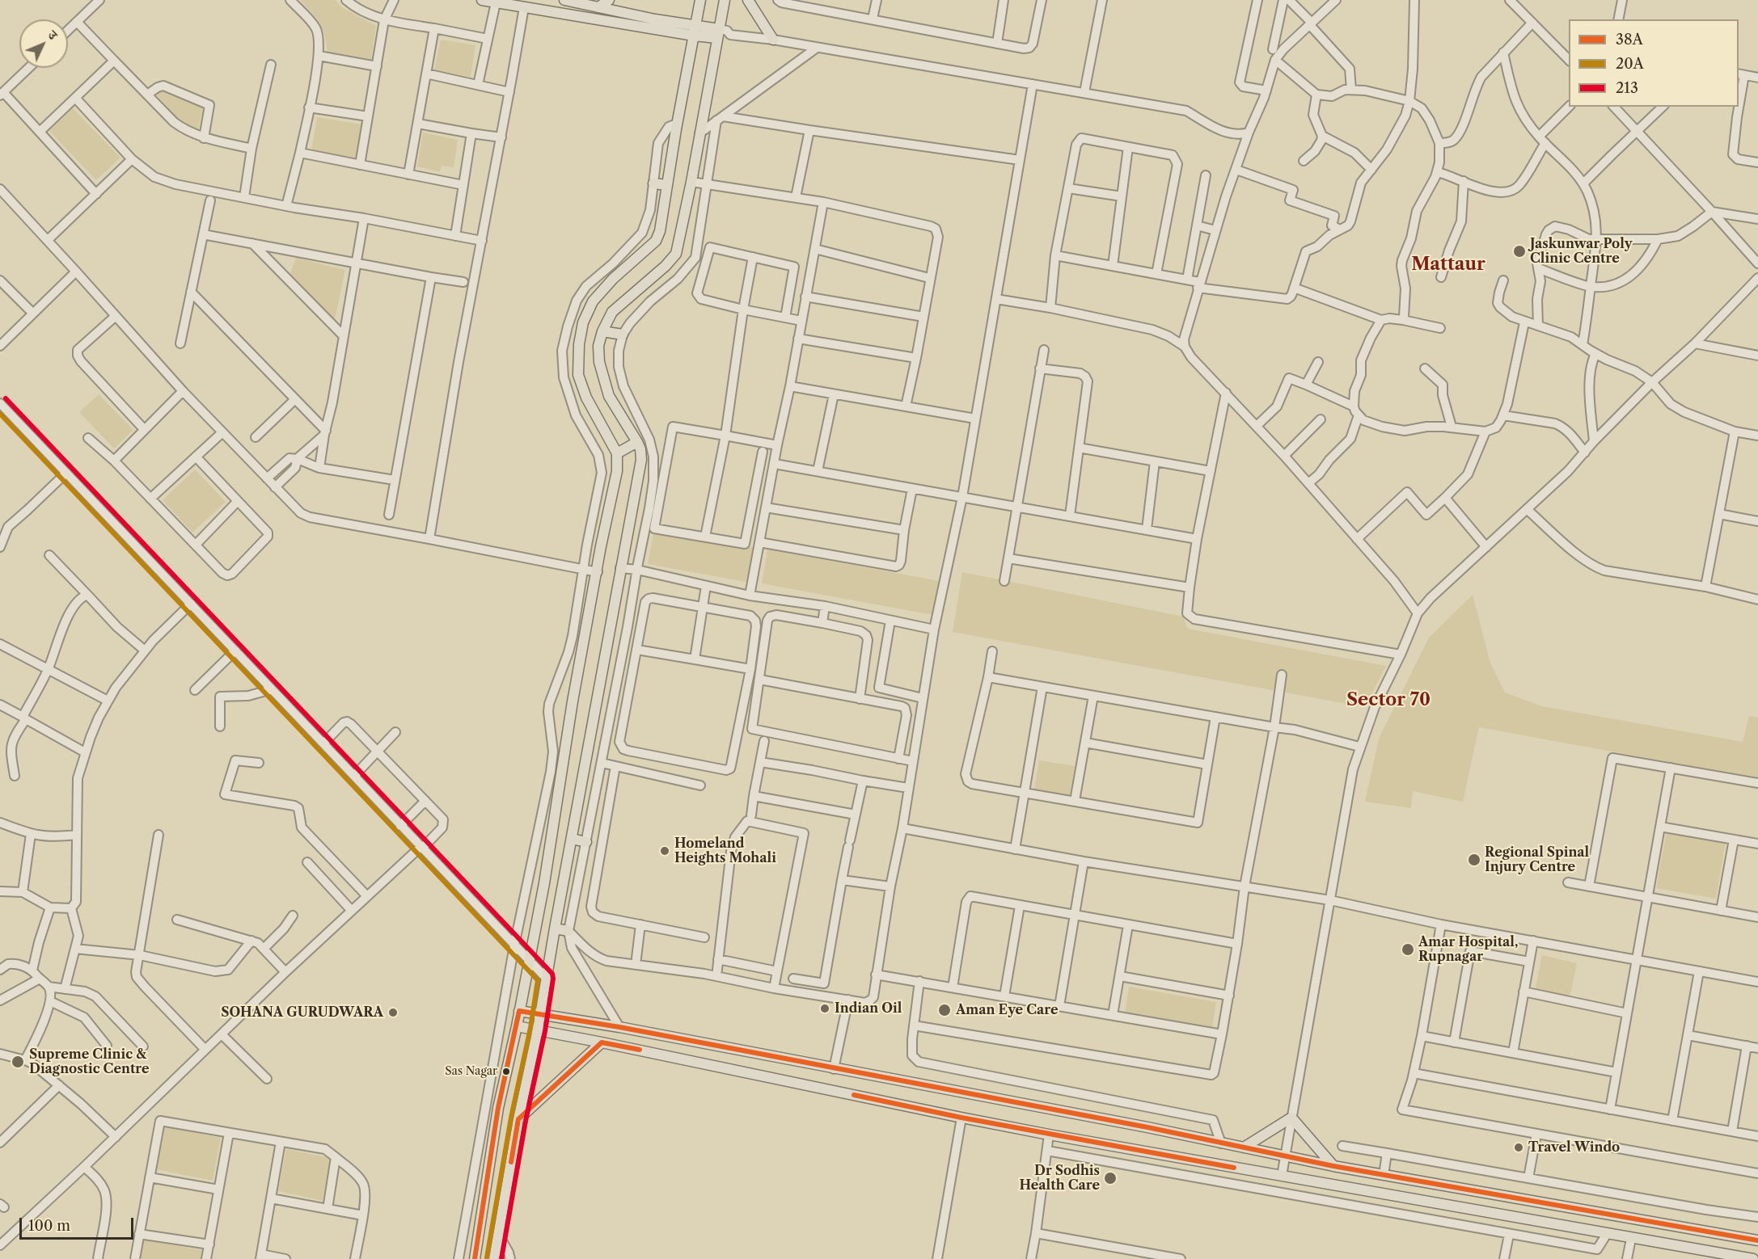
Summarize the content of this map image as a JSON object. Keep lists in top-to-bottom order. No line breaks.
{"districts":["Mattaur","Sector 70"],"places":["Jaskunwar Poly Clinic Centre","Homeland Heights Mohali","Regional Spinal Injury Centre","Amar Hospital, Rupnagar","Indian Oil","Aman Eye Care","SOHANA GURUDWARA","Supreme Clinic & Diagnostic Centre","Sas Nagar","Travel Windo","Dr Sodhis Health Care"],"lines":["transit line 213","transit line 20A","transit line 38A"],"legend":["38A","20A","213"],"scale_bar":"100 m","north":"top right"}
